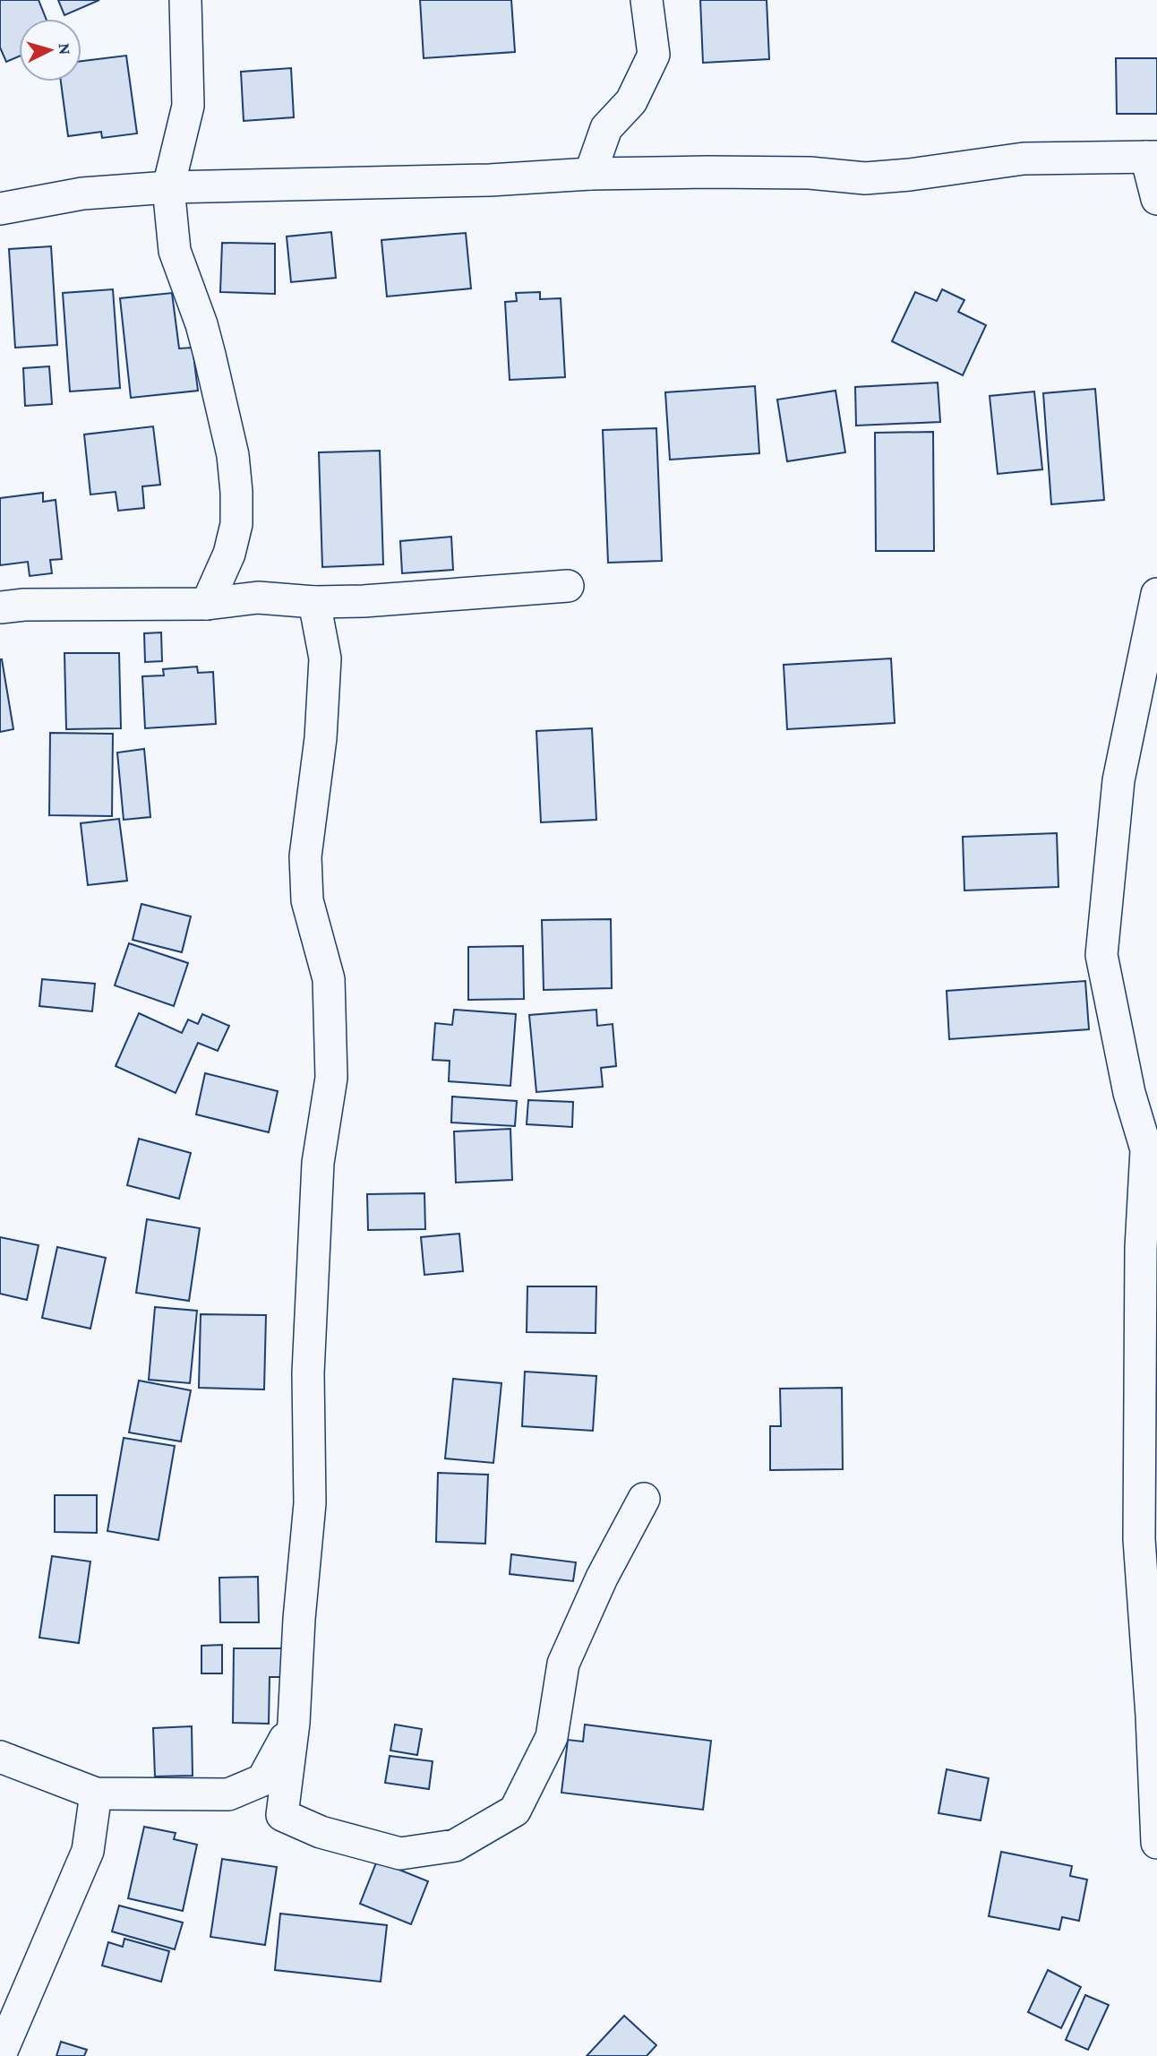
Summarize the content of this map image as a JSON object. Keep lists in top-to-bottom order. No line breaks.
{"north":"right"}
